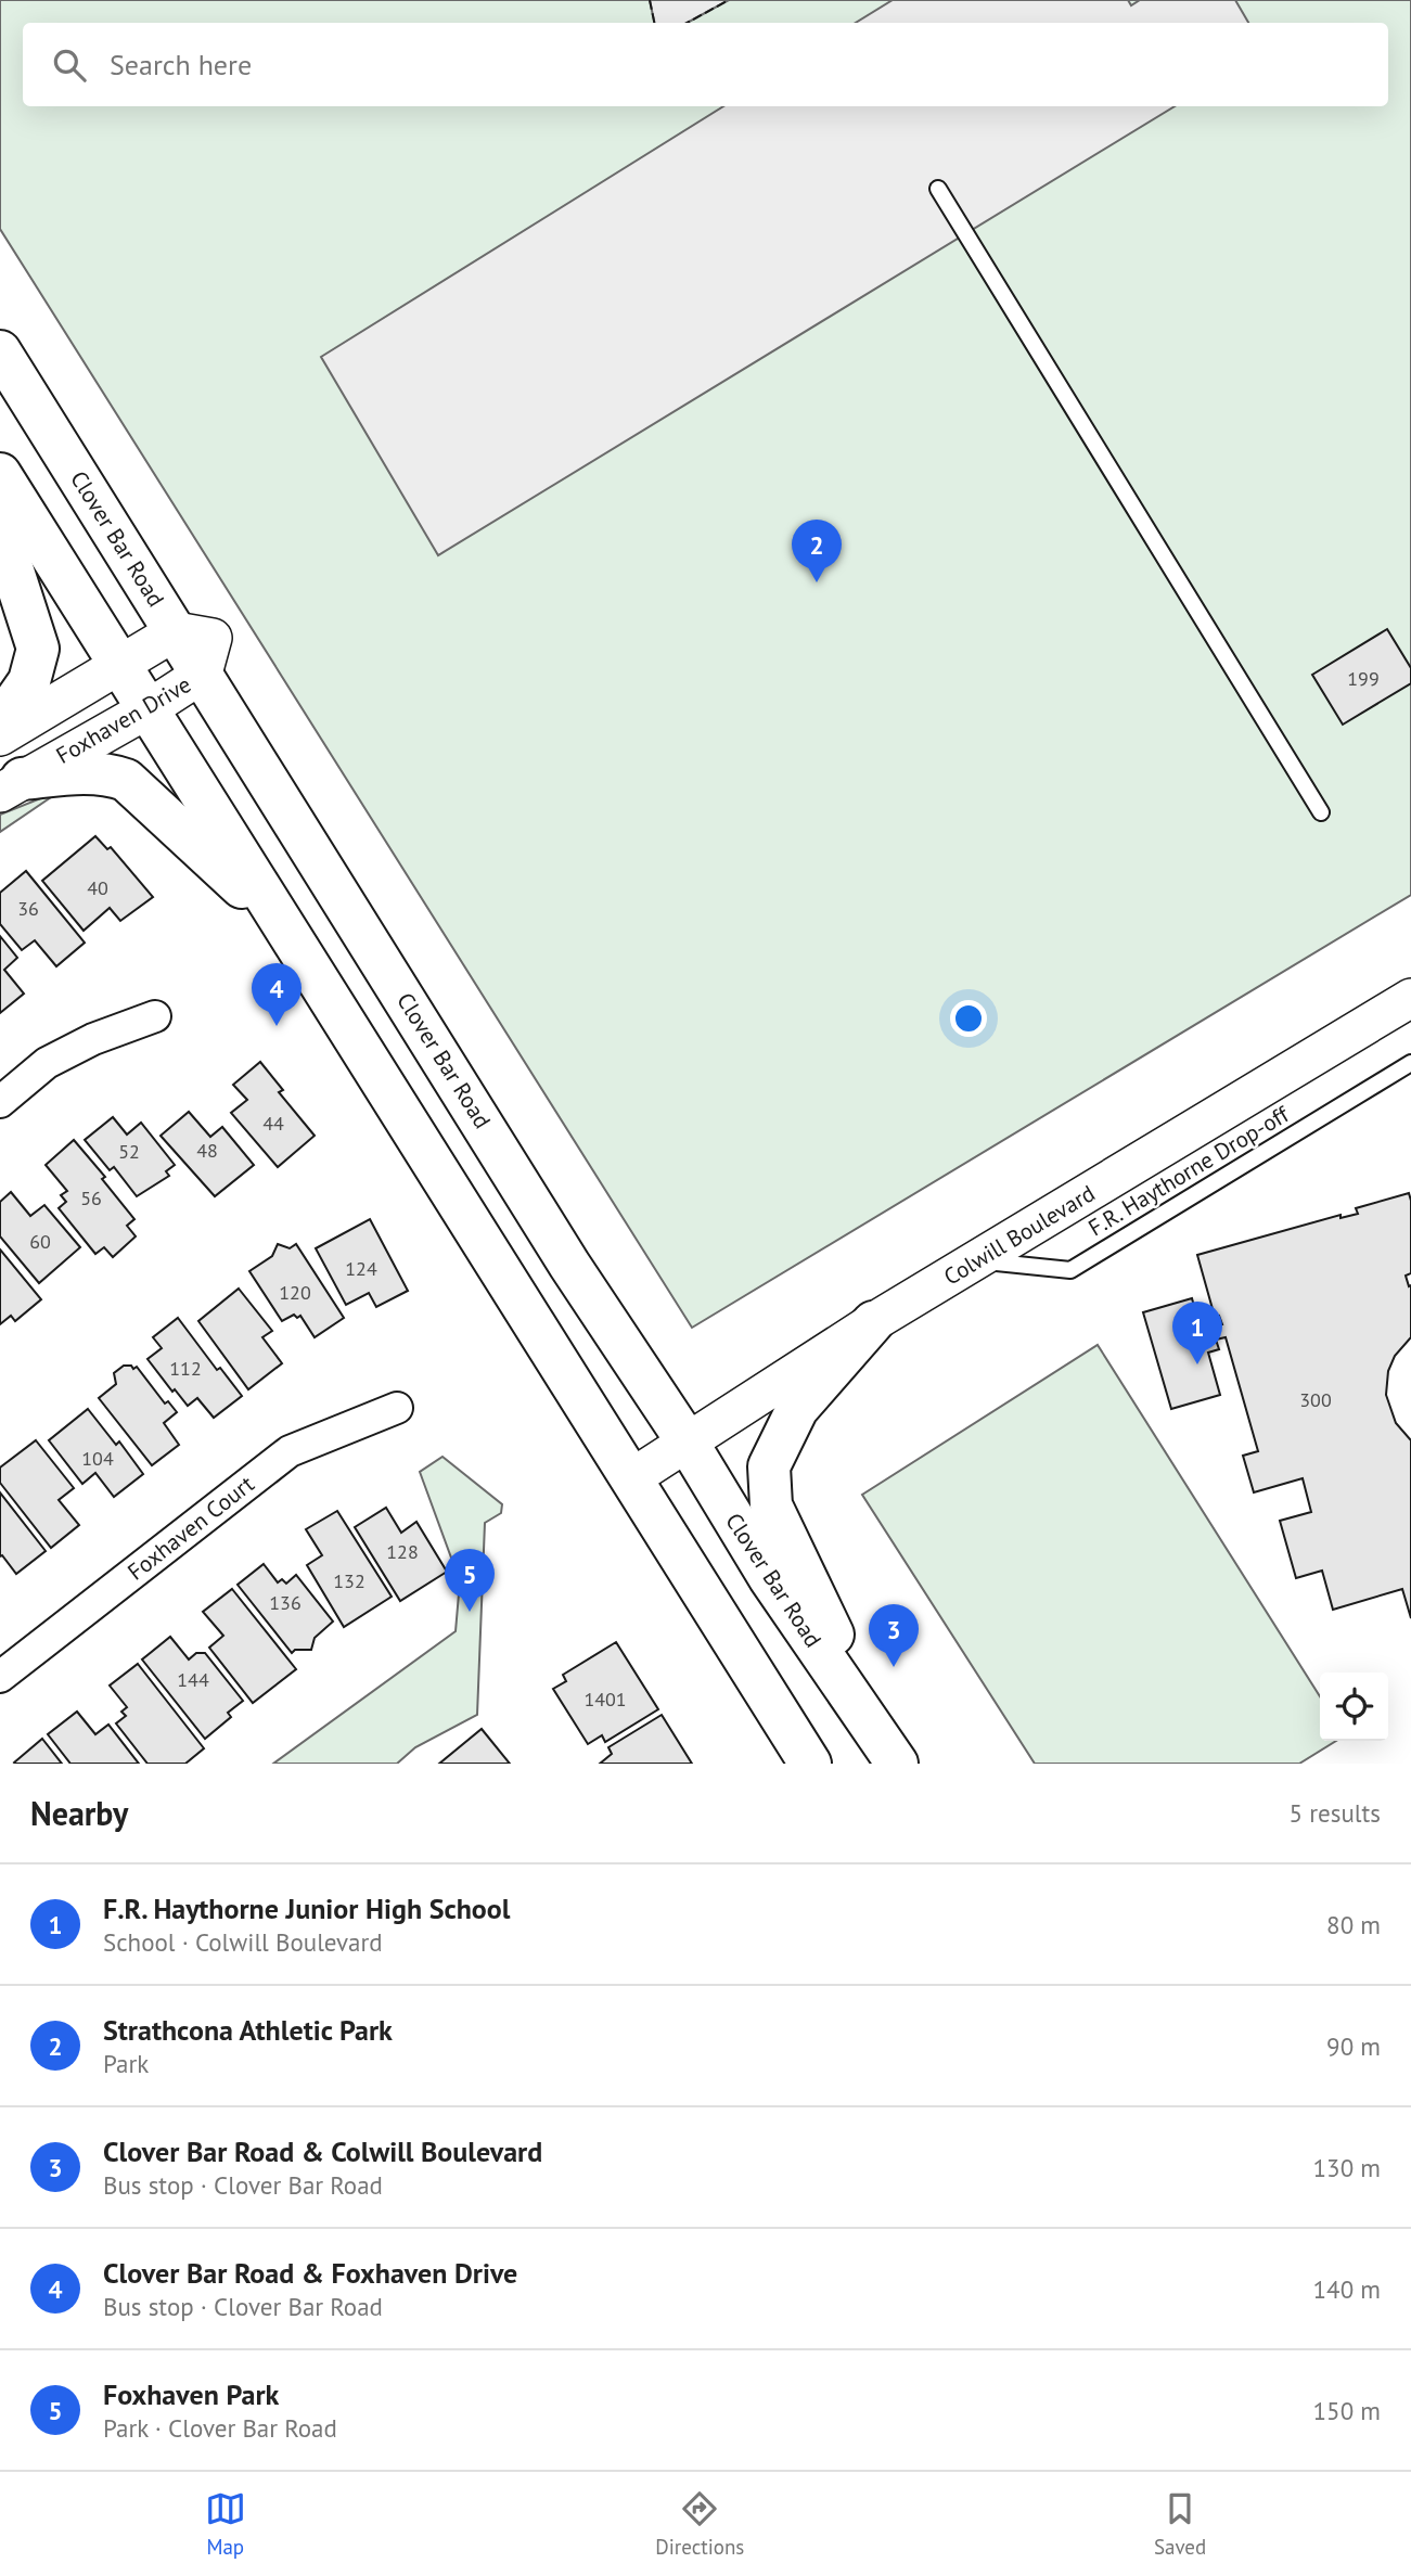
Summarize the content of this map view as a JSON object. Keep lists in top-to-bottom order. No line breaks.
{"streets":{"main road":["Clover Bar Road"],"street":["Foxhaven Drive","Colwill Boulevard","Foxhaven Court"],"lane":["F.R. Haythorne Drop-off"]},"crossings":[["Clover Bar Road","Foxhaven Drive"],["Clover Bar Road","Colwill Boulevard"],["F.R. Haythorne Drop-off","Colwill Boulevard"]],"house_numbers":["199","40","36","44","48","52","56","60","124","120","112","300","104","128","132","136","144","1401"],"page":{"search":"Search here","pins":["2","4","1","5","3"],"heading":["Nearby","5 results"],"list":[{"mark":"1","name":"F.R. Haythorne Junior High School","note":"School · Colwill Boulevard","value":"80 m"},{"mark":"2","name":"Strathcona Athletic Park","note":"Park","value":"90 m"},{"mark":"3","name":"Clover Bar Road & Colwill Boulevard","note":"Bus stop · Clover Bar Road","value":"130 m"},{"mark":"4","name":"Clover Bar Road & Foxhaven Drive","note":"Bus stop · Clover Bar Road","value":"140 m"},{"mark":"5","name":"Foxhaven Park","note":"Park · Clover Bar Road","value":"150 m"}],"nav":["Map","Directions","Saved"]}}
